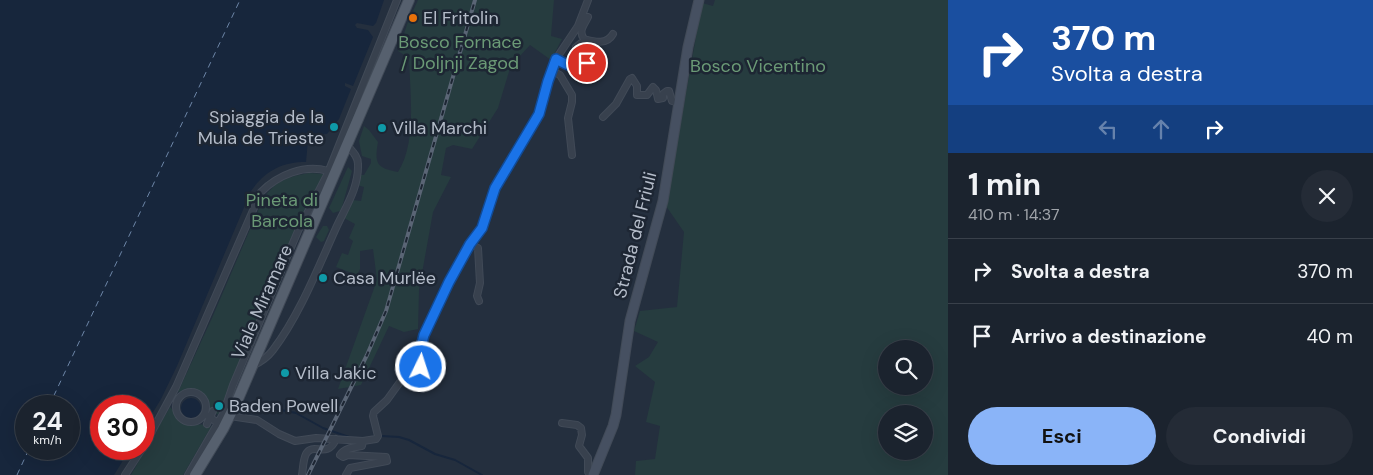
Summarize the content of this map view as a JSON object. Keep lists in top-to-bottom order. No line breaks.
{"streets":{"main road":["Strada del Friuli","Viale Miramare"]},"parks":["Bosco Fornace / Doljnji Zagod","Bosco Vicentino","Pineta di Barcola"],"places":["El Fritolin","Spiaggia de la Mula de Trieste","Villa Marchi","Casa Murlëe","Villa Jakic","Baden Powell"],"page":{"turn":["370 m","Svolta a destra"],"heading":["1 min","410 m · 14:37"],"list":[{"name":"Svolta a destra","value":"370 m"},{"name":"Arrivo a destinazione","value":"40 m"}],"speed":"24 km/h","limit":"30","buttons":["Esci","Condividi"]}}
